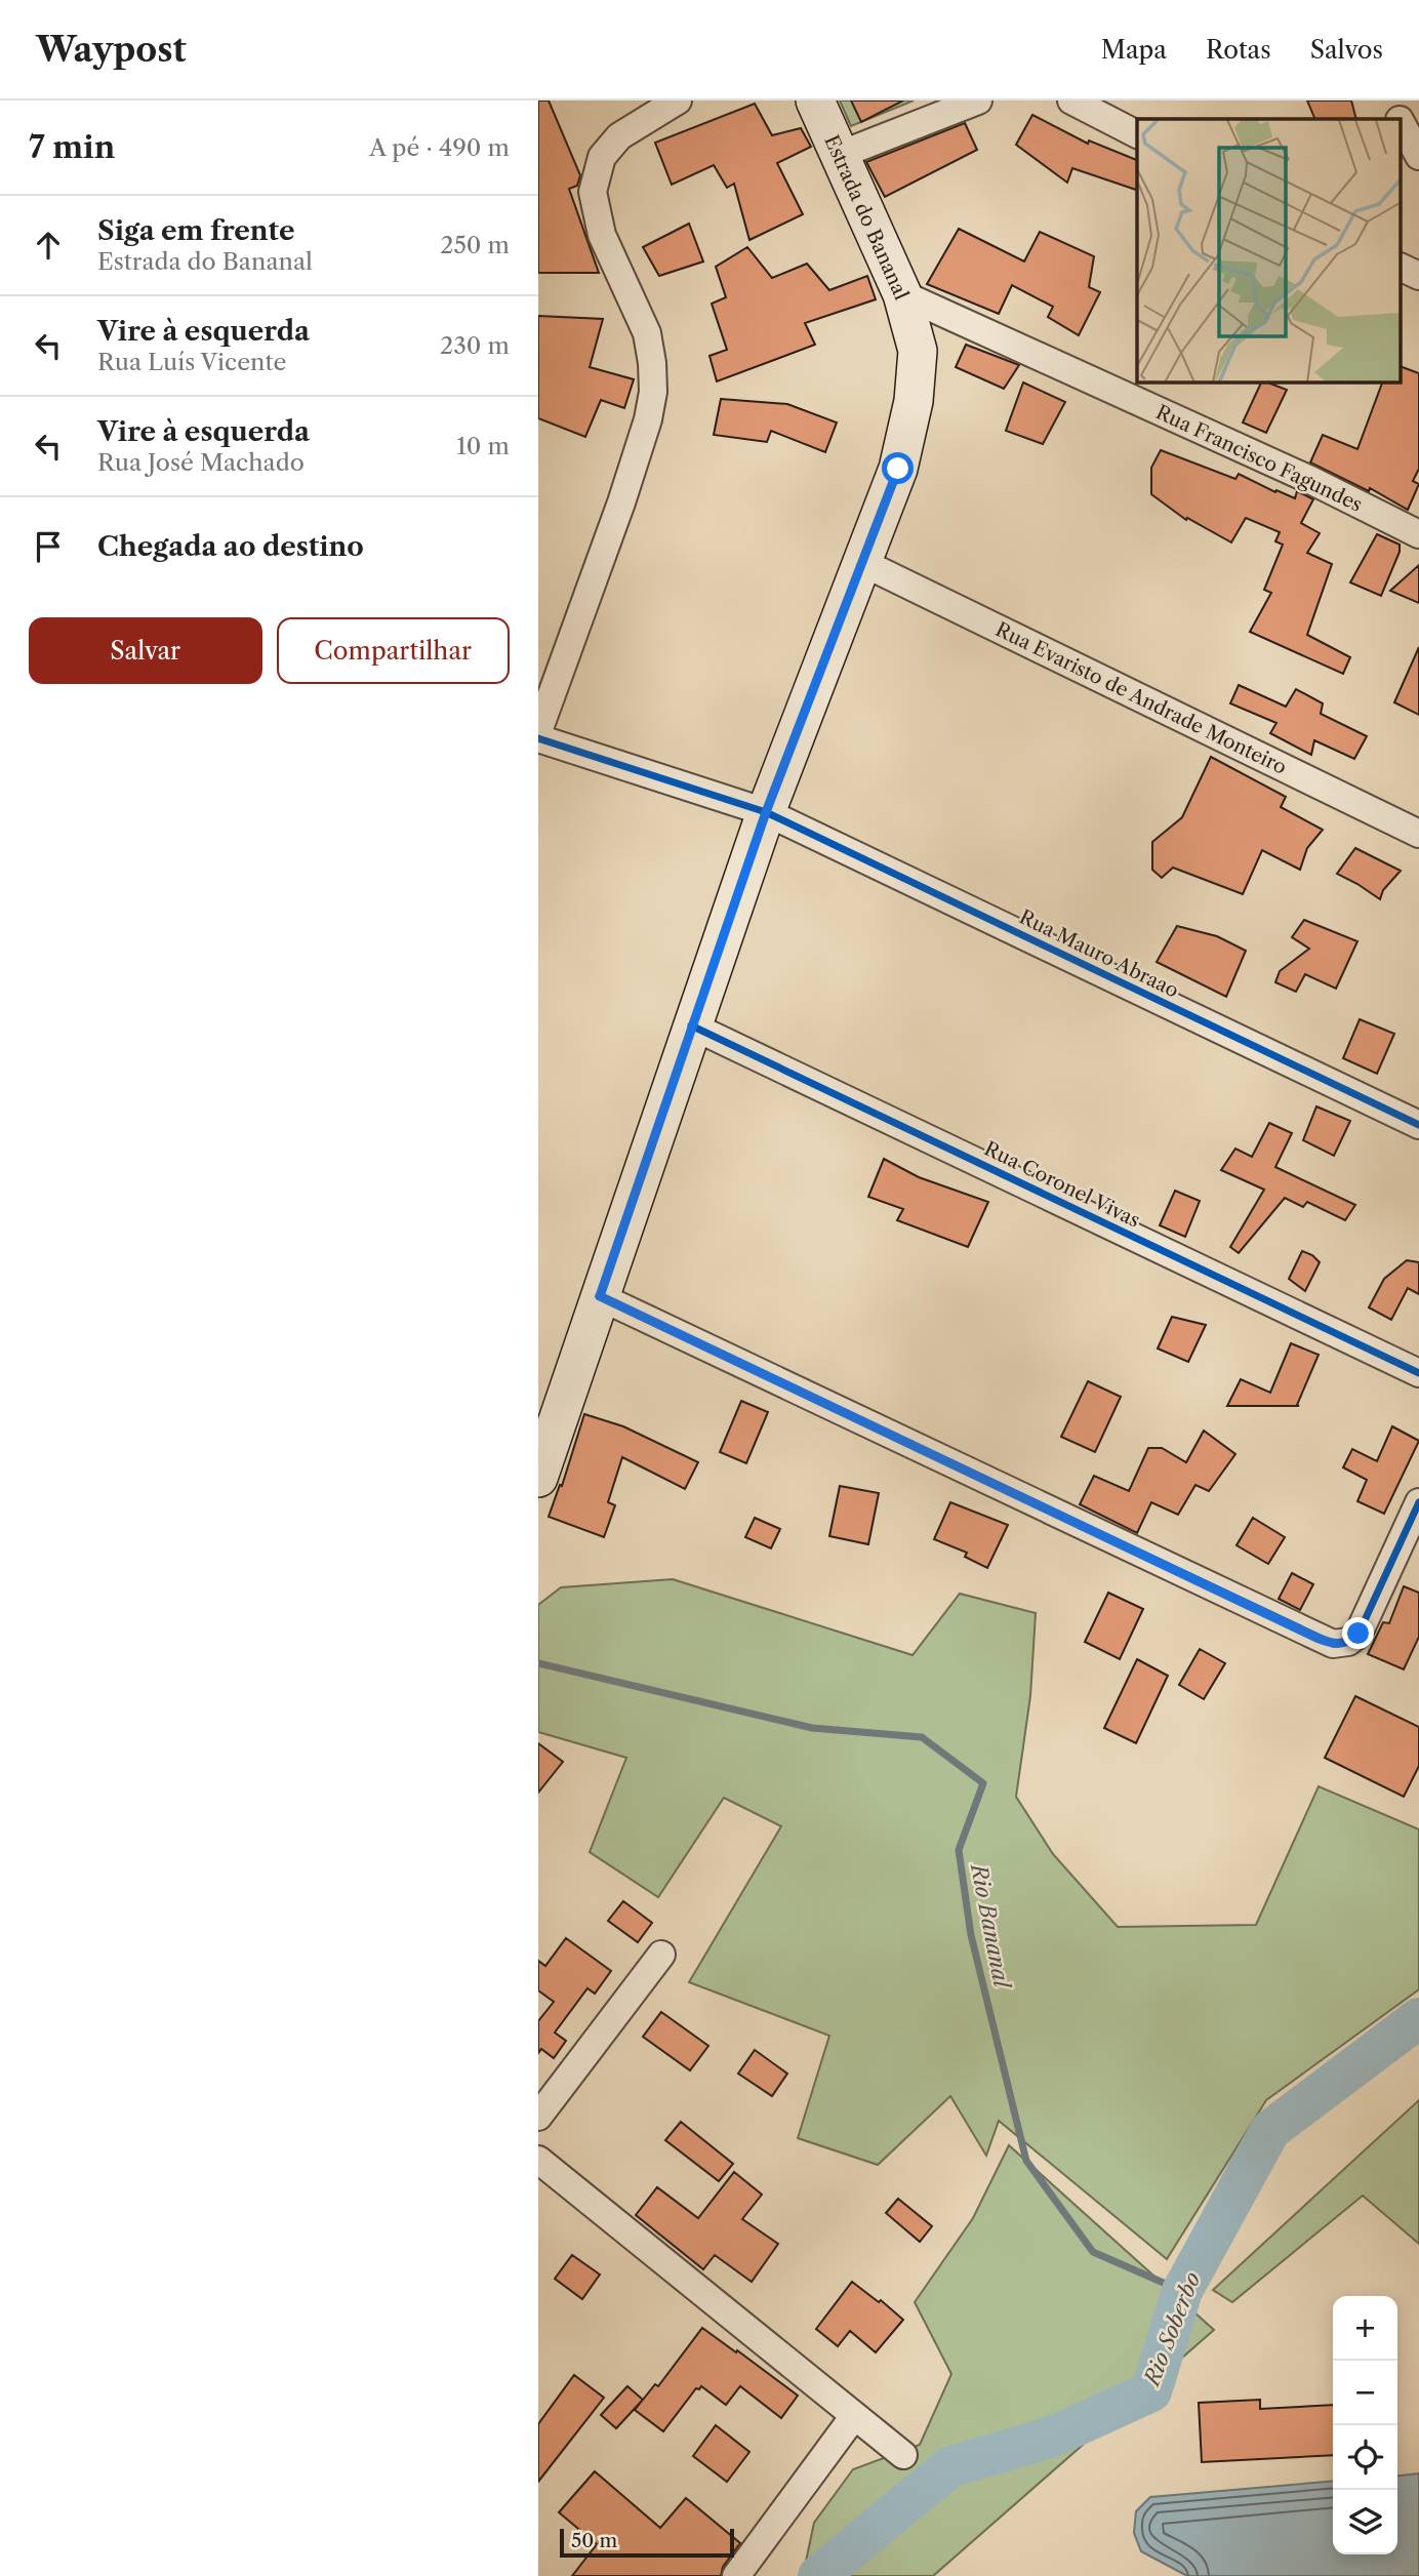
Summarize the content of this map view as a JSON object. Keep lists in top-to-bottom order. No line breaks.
{"streets":{"main road":["Estrada do Bananal"],"street":["Rua Francisco Fagundes","Rua Evaristo de Andrade Monteiro","Rua Mauro Abraao","Rua Coronel Vivas"]},"crossings":[["Estrada do Bananal","Rua Francisco Fagundes"],["Estrada do Bananal","Rua Evaristo de Andrade Monteiro"],["Estrada do Bananal","Rua Mauro Abraao"],["Estrada do Bananal","Rua Coronel Vivas"]],"water":["Rio Bananal","Rio Soberbo"],"scale_bar":"50 m","page":{"header":"Waypost","nav":["Mapa","Rotas","Salvos"],"heading":["7 min","A pé · 490 m"],"list":[["Siga em frente","Estrada do Bananal","250 m"],["Vire à esquerda","Rua Luís Vicente","230 m"],["Vire à esquerda","Rua José Machado","10 m"],"Chegada ao destino"],"buttons":["Salvar","Compartilhar"],"map_buttons":["+","−"],"scale":"50 m"}}
